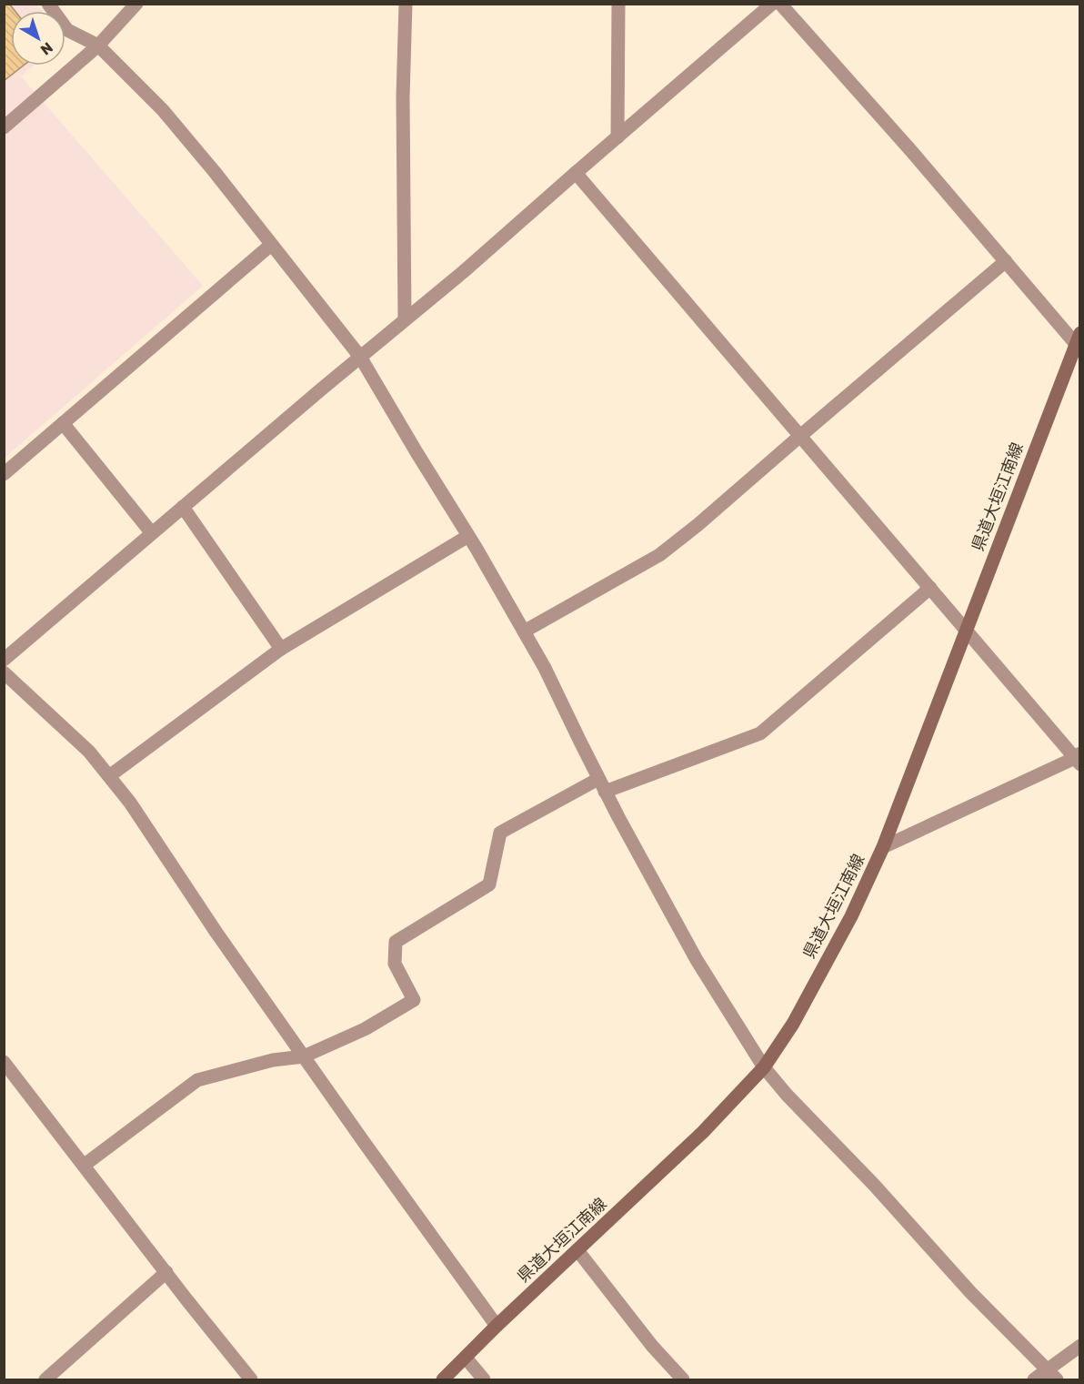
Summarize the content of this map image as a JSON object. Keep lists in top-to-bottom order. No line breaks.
{"streets":{"main road":["県道大垣江南線"]},"north":"bottom right"}
